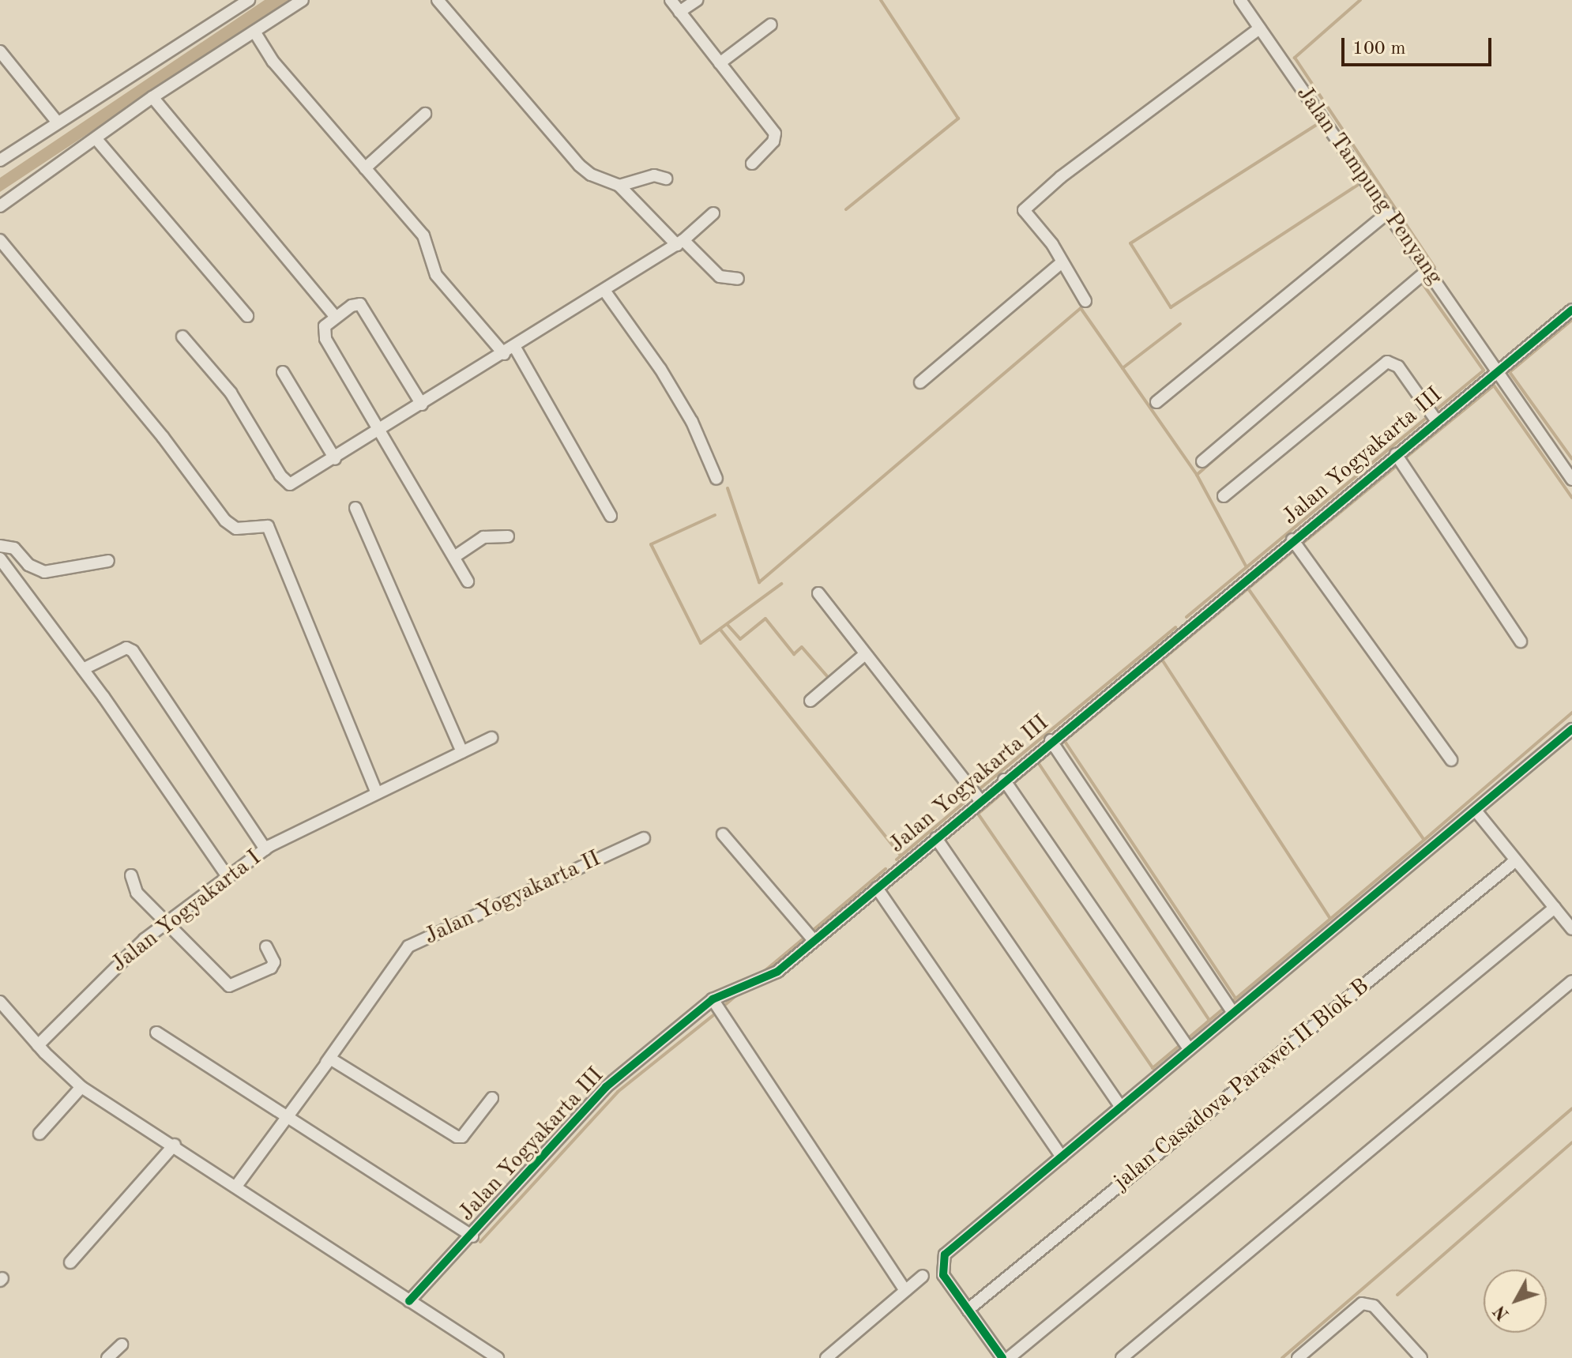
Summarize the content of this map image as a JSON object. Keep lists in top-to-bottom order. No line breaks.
{"streets":{"street":["Jalan Tampung Penyang","Jalan Yogyakarta III","Jalan Yogyakarta II","Jalan Yogyakarta I","jalan Casadova Parawei II Blok B"]},"crossings":[["Jalan Tampung Penyang","Jalan Yogyakarta III"]],"scale_bar":"100 m","north":"bottom left"}
